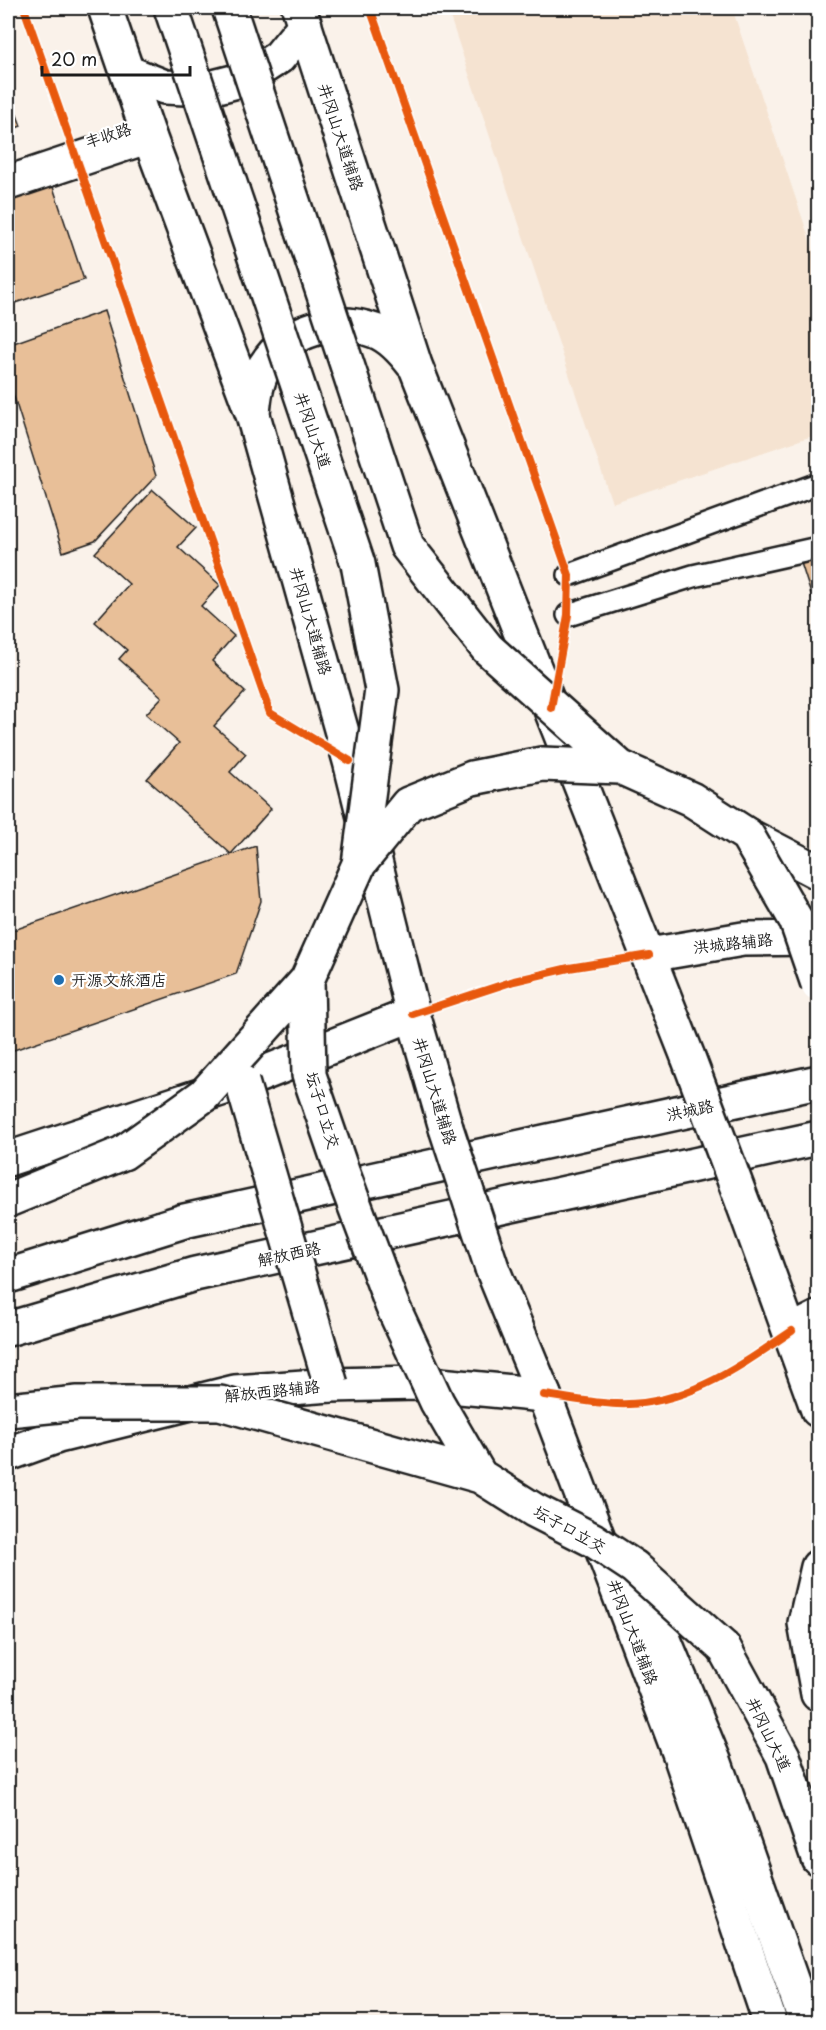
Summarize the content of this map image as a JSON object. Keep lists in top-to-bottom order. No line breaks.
{"streets":{"main road":["丰收路","井冈山大道辅路","井冈山大道","洪城路辅路","坛子口立交","洪城路","解放西路","解放西路辅路"]},"crossings":[["丰收路","井冈山大道辅路"],["井冈山大道辅路","洪城路辅路"],["井冈山大道辅路","解放西路辅路"],["井冈山大道","坛子口立交"]],"places":["开源文旅酒店"],"scale_bar":"20 m"}
